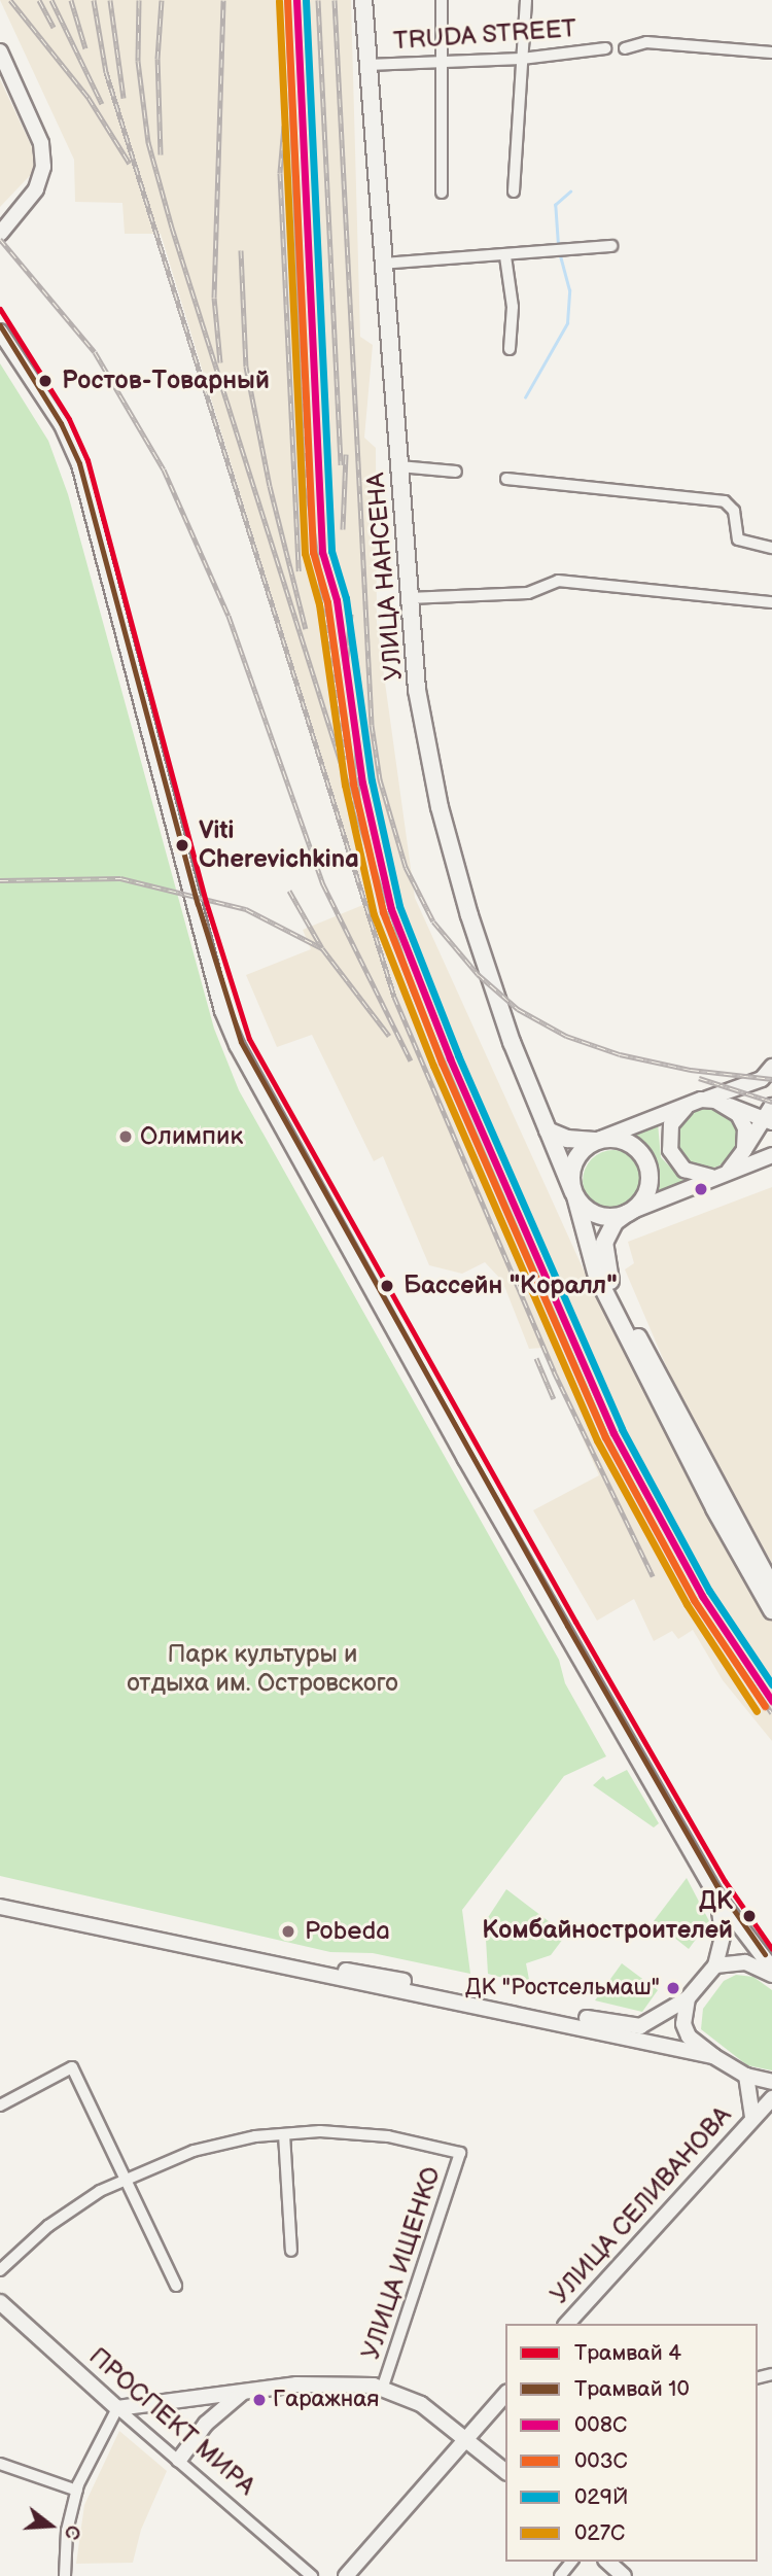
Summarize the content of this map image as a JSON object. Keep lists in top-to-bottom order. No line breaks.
{"streets":{"main road":["УЛИЦА НАНСЕНА","УЛИЦА СЕЛИВАНОВА","ПРОСПЕКТ МИРА"],"street":["TRUDA STREET","УЛИЦА ИЩЕНКО"]},"crossings":[["TRUDA STREET","УЛИЦА НАНСЕНА"]],"parks":["Парк культуры и отдыха им. Островского"],"places":["Ростов-Товарный","Viti Cherevichkina","Олимпик","Бассейн \"Коралл\"","ДК Комбайностроителей","Pobeda","ДК \"Ростсельмаш\"","Гаражная"],"lines":["transit line 008С","transit line 003С","transit line 029Й","transit line 027С","tram line 4","tram line 10"],"legend":["Трамвай 4","Трамвай 10","008С","003С","029Й","027С"],"north":"right"}
